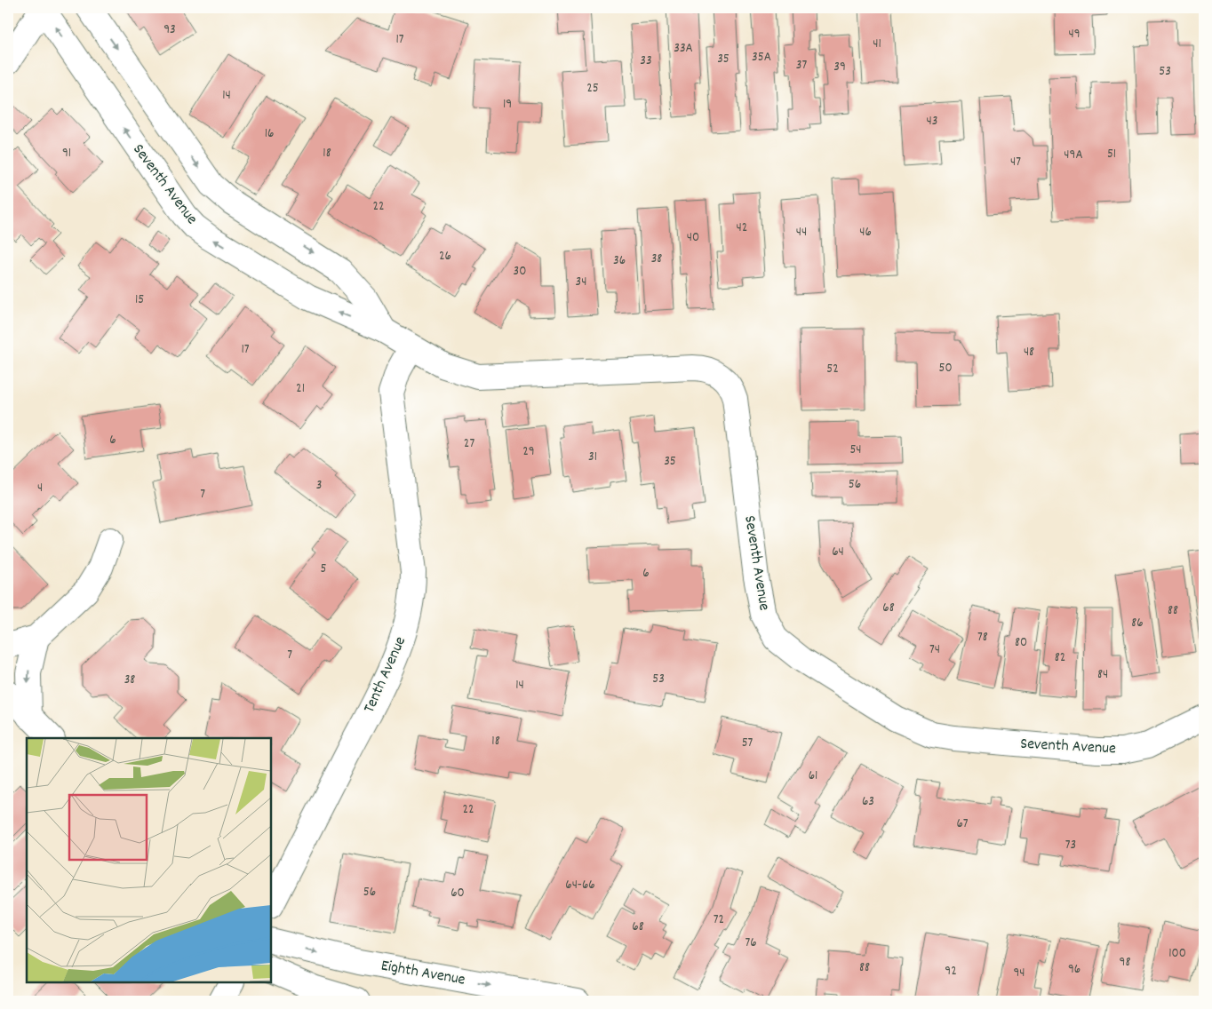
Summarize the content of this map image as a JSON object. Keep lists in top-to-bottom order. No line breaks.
{"streets":{"street":["Seventh Avenue","Tenth Avenue","Eighth Avenue"]},"crossings":[["Seventh Avenue","Tenth Avenue"]],"one_way":["Eighth Avenue"],"house_numbers":["93","49","17","41","33A","35A","35","33","37","39","53","25","14","19","43","16","91","18","51","49A","47","22","42","44","46","40","26","38","36","30","34","15","17","48","50","52","21","6","27","54","29","31","35","56","3","4","7","64","5","6","68","88","86","78","80","74","7","82","84","53","38","14","18","57","61","63","22","67","73","64-66","56","60","72","68","76","100","98","88","96","92","94"]}
